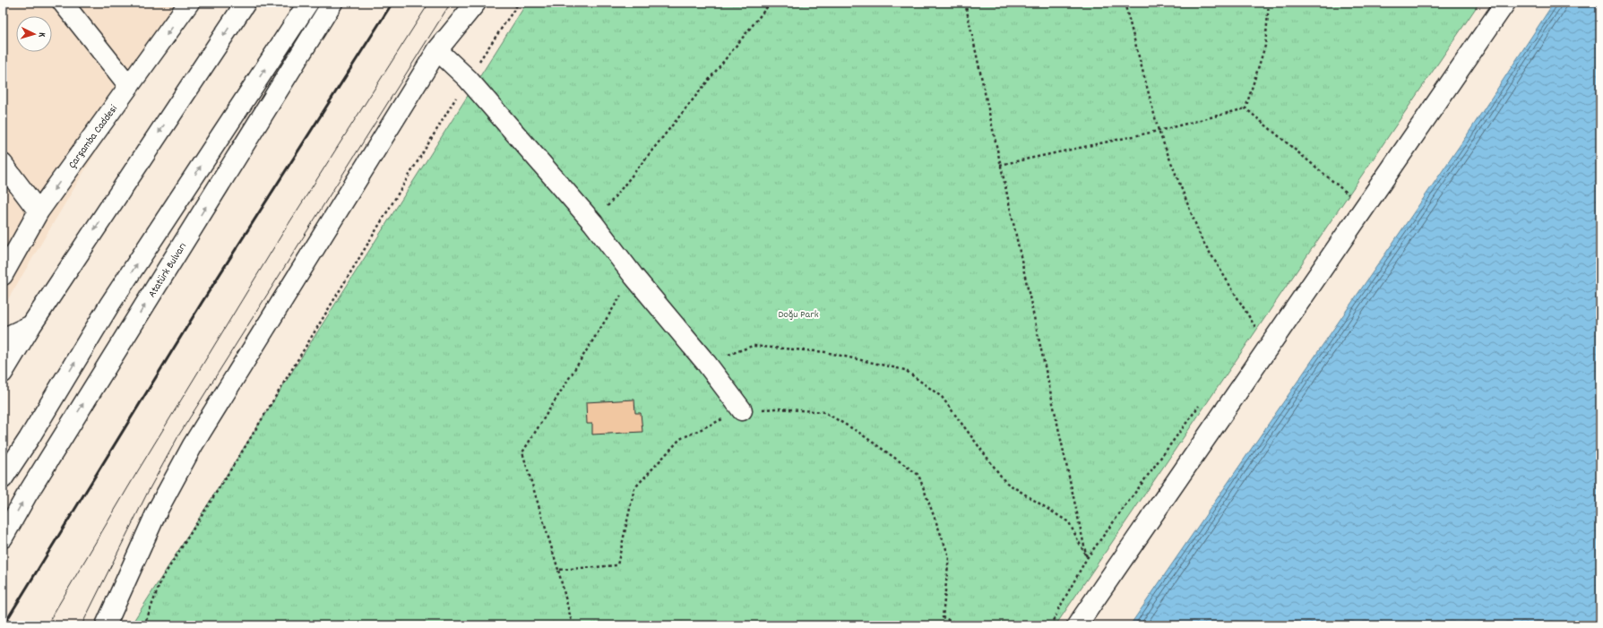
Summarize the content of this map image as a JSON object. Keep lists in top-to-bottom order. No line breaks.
{"streets":{"main road":["Çarşamba Caddesi","Atatürk Bulvarı"]},"parks":["Doğu Park"],"north":"right"}
